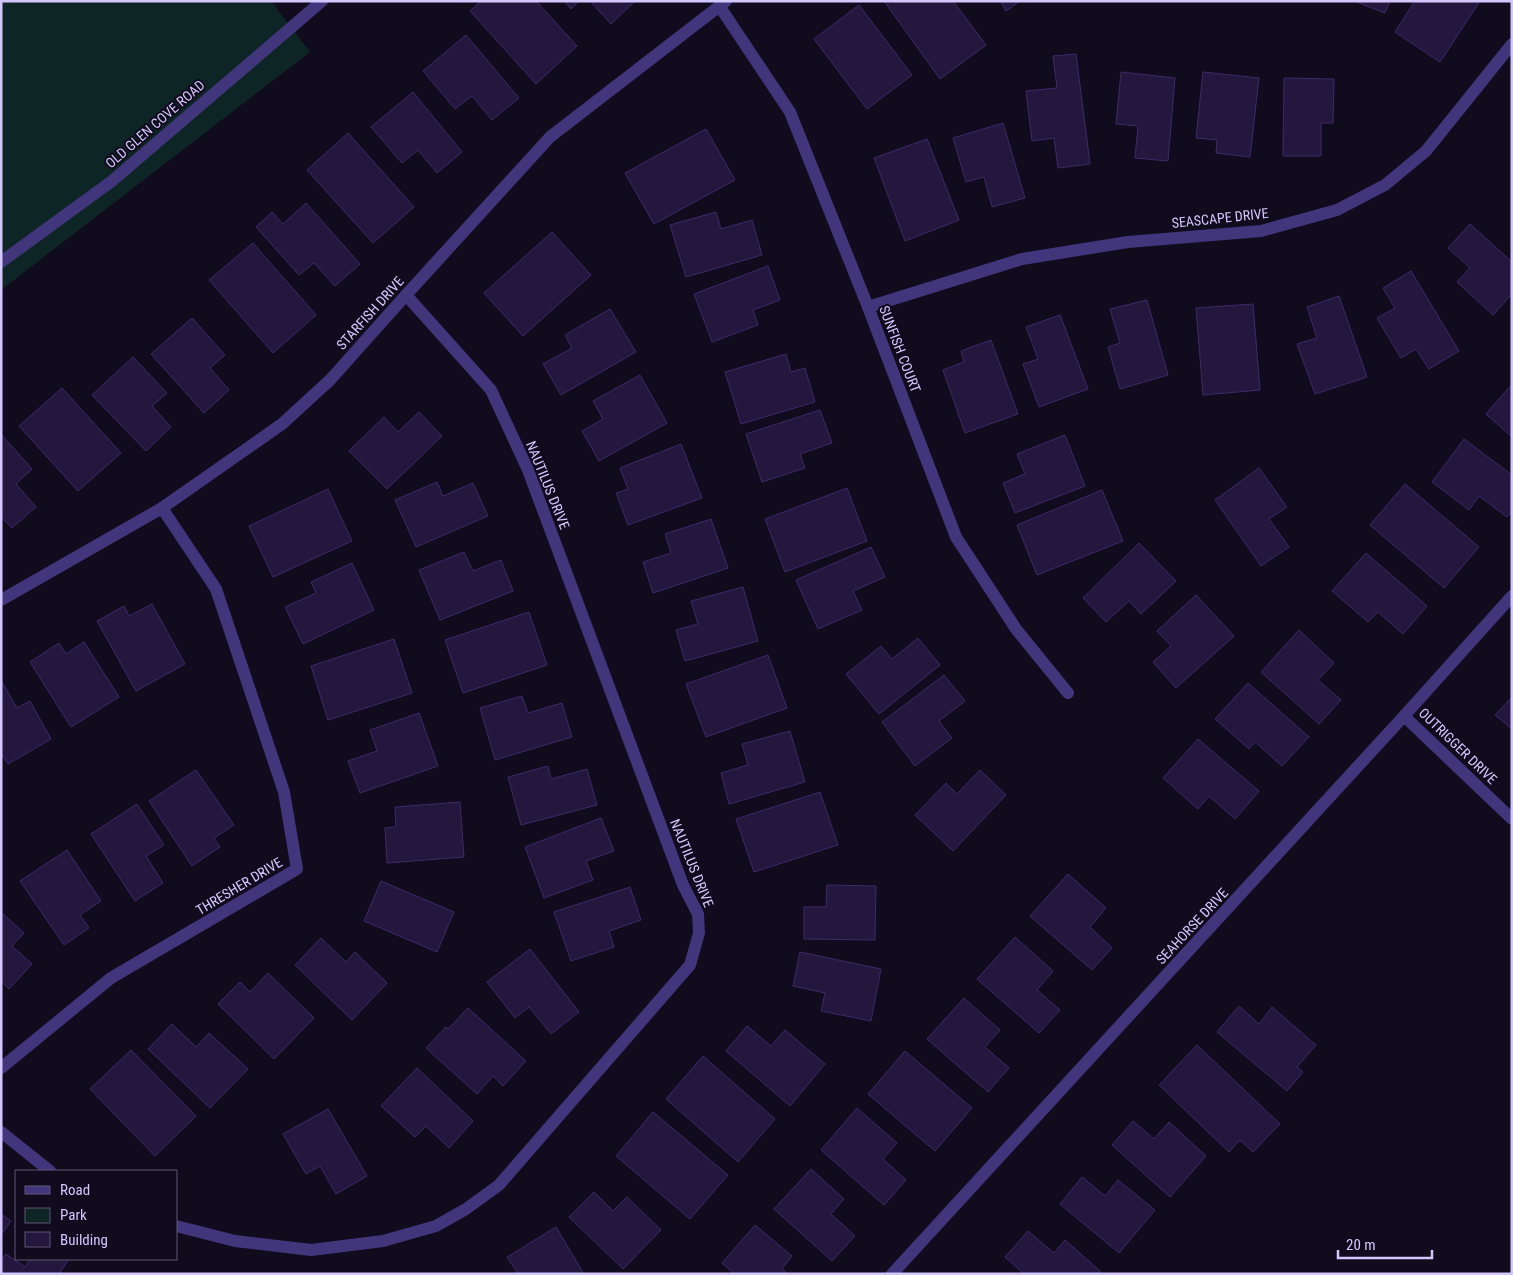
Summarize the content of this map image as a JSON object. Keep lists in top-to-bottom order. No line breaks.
{"streets":{"street":["OLD GLEN COVE ROAD","SEASCAPE DRIVE","STARFISH DRIVE","SUNFISH COURT","NAUTILUS DRIVE","OUTRIGGER DRIVE","THRESHER DRIVE","SEAHORSE DRIVE"]},"crossings":[["SEASCAPE DRIVE","SUNFISH COURT"],["STARFISH DRIVE","SUNFISH COURT"],["STARFISH DRIVE","NAUTILUS DRIVE"],["STARFISH DRIVE","THRESHER DRIVE"],["OUTRIGGER DRIVE","SEAHORSE DRIVE"]],"legend":["Road","Park","Building"],"scale_bar":"20 m"}
